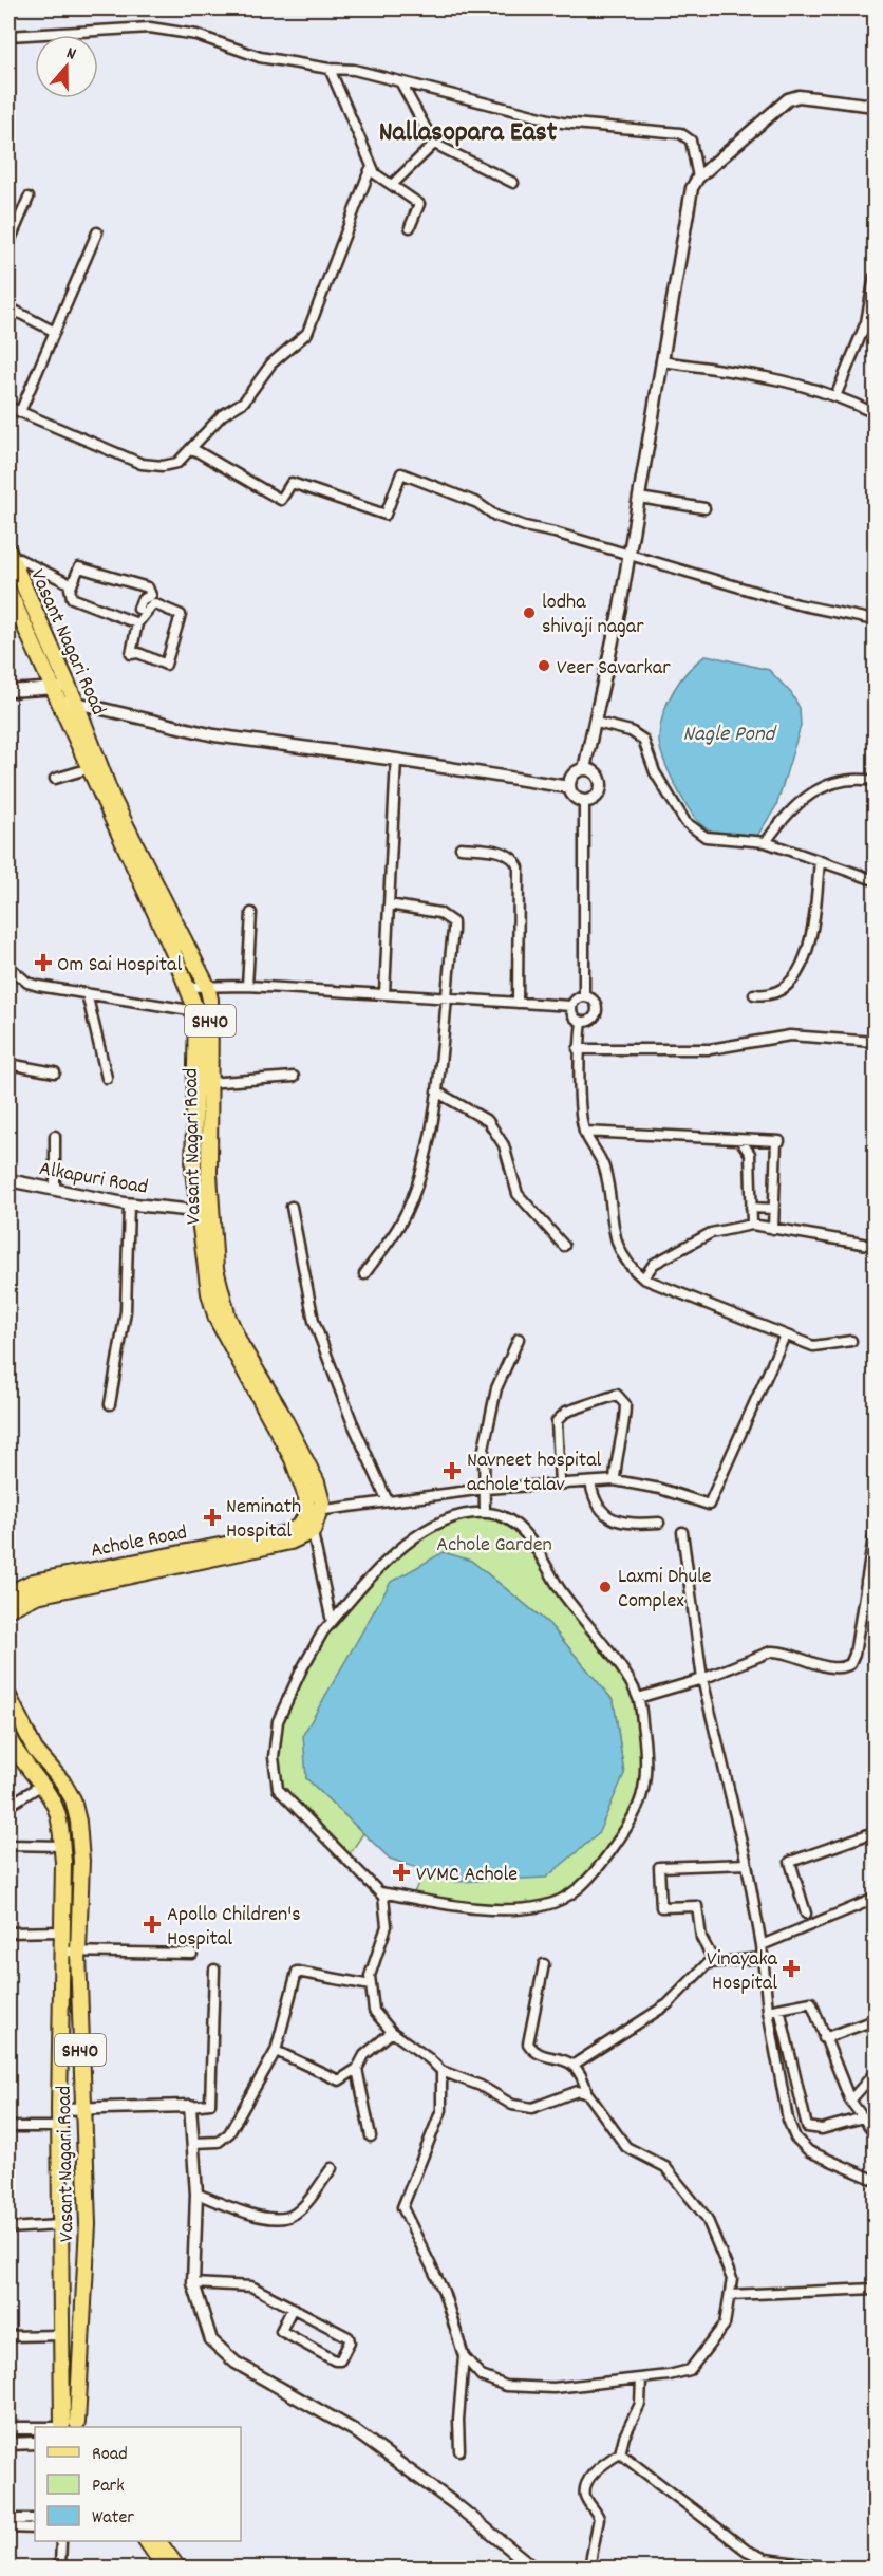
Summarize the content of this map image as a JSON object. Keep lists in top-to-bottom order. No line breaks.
{"streets":{"main road":["Vasant Nagari Road","SH40","Achole Road"],"street":["Alkapuri Road"]},"crossings":[["Vasant Nagari Road","SH40"],["Vasant Nagari Road","Alkapuri Road"],["Vasant Nagari Road","Achole Road"]],"districts":["Nallasopara East"],"water":["Nagle Pond"],"parks":["Achole Garden"],"places":{"other":["lodha shivaji nagar","Veer Savarkar","Laxmi Dhule Complex"],"health":["Om Sai Hospital","Navneet hospital achole talav","Neminath Hospital","VVMC Achole","Apollo Children's Hospital","Vinayaka Hospital"]},"legend":["Road","Park","Water"],"north":"top"}
